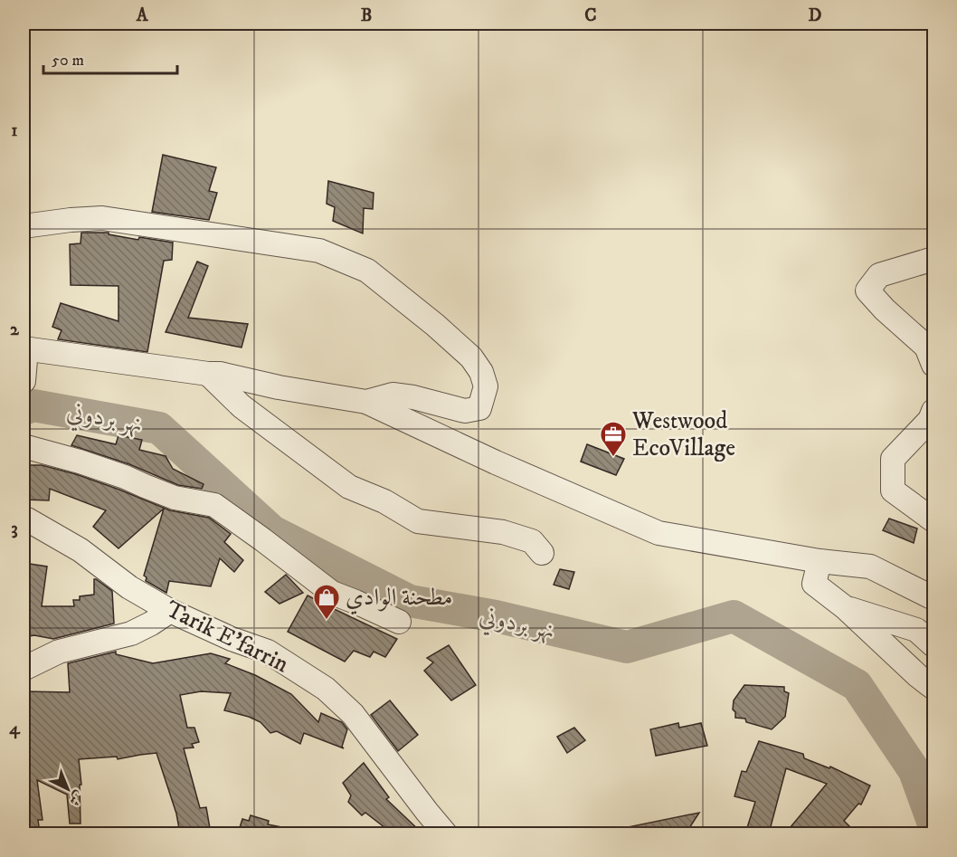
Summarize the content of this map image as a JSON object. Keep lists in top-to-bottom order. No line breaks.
{"streets":{"street":["Tarik E'farrin"]},"water":["نهر بردوني"],"places":{"office":["Westwood EcoVillage"],"shop":["مطحنة الوادي"]},"scale_bar":"50 m","north":"bottom right","grid":{"columns":["A","B","C","D"],"rows":["1","2","3","4"]}}
